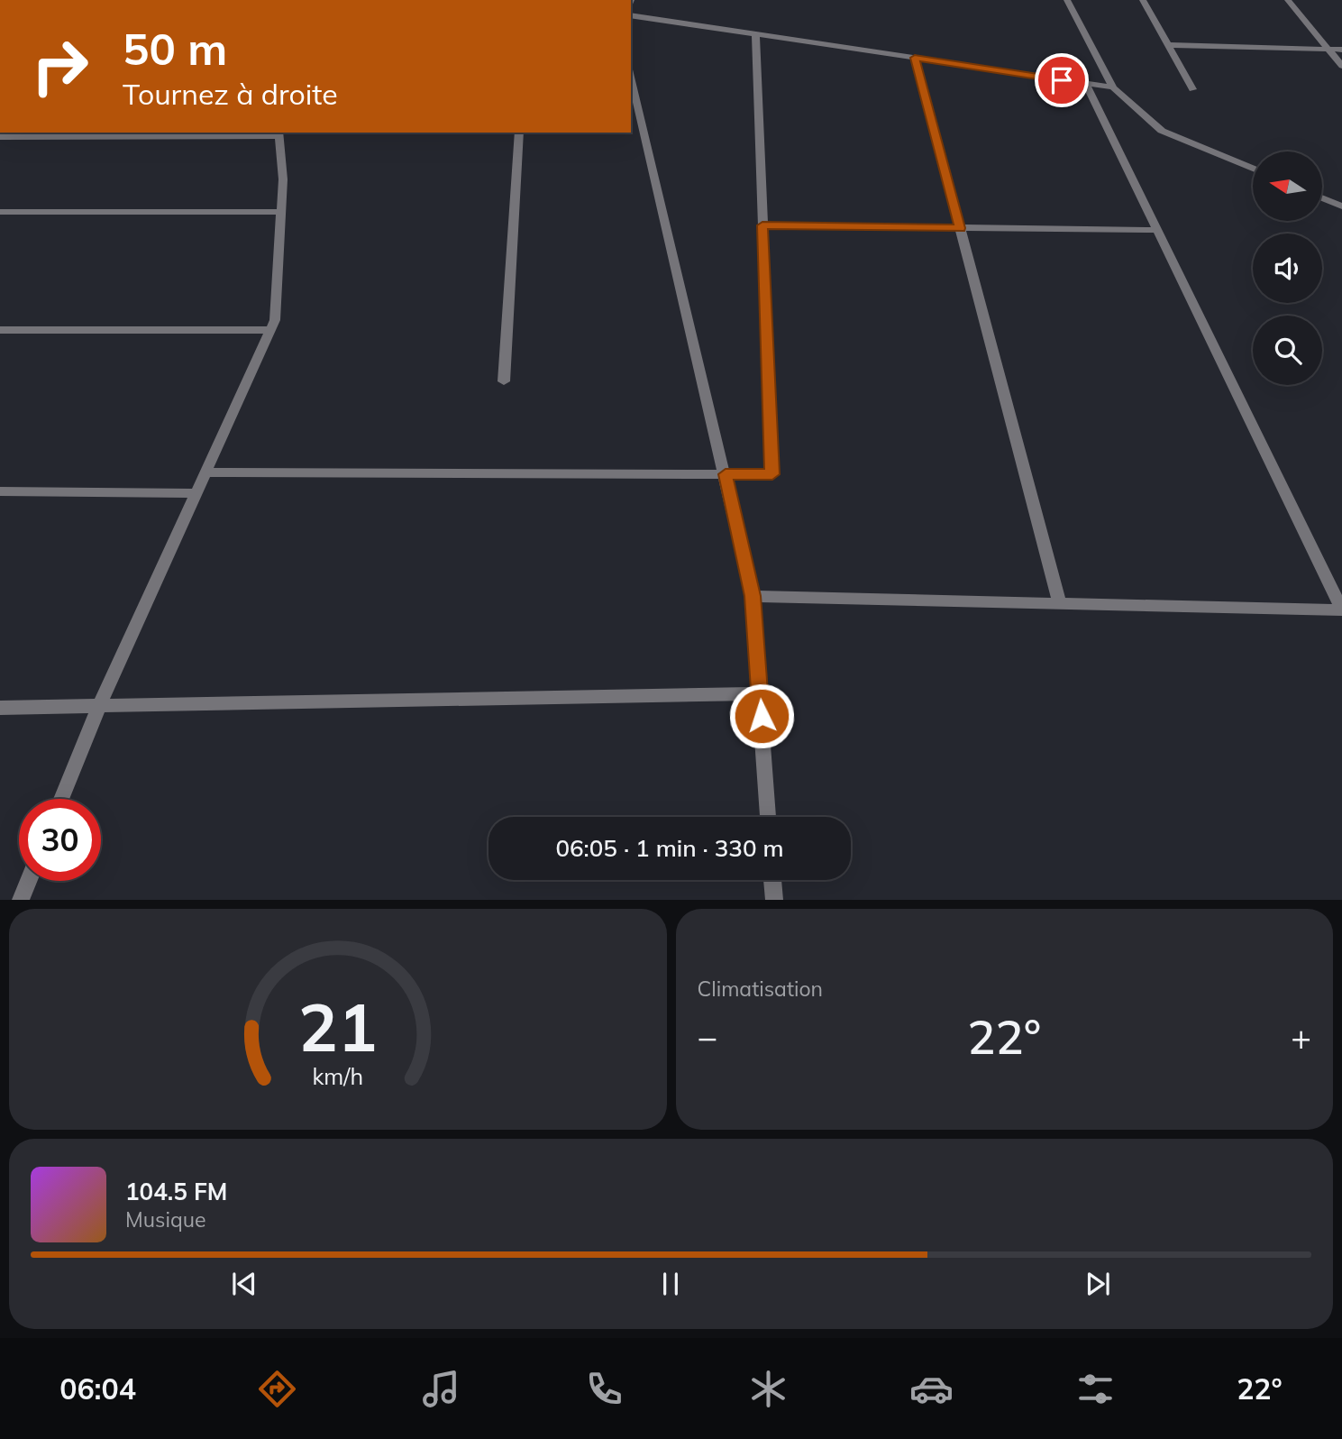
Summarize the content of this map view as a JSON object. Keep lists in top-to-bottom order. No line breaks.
{"north":"left","page":{"turn":["50 m","Tournez à droite"],"limit":"30","trip":"06:05 · 1 min · 330 m","tile":"Climatisation","heat":["−","22°","+"],"song":["104.5 FM","Musique"],"tabs":["06:04","22°"],"gauge":["21","km/h"]}}
